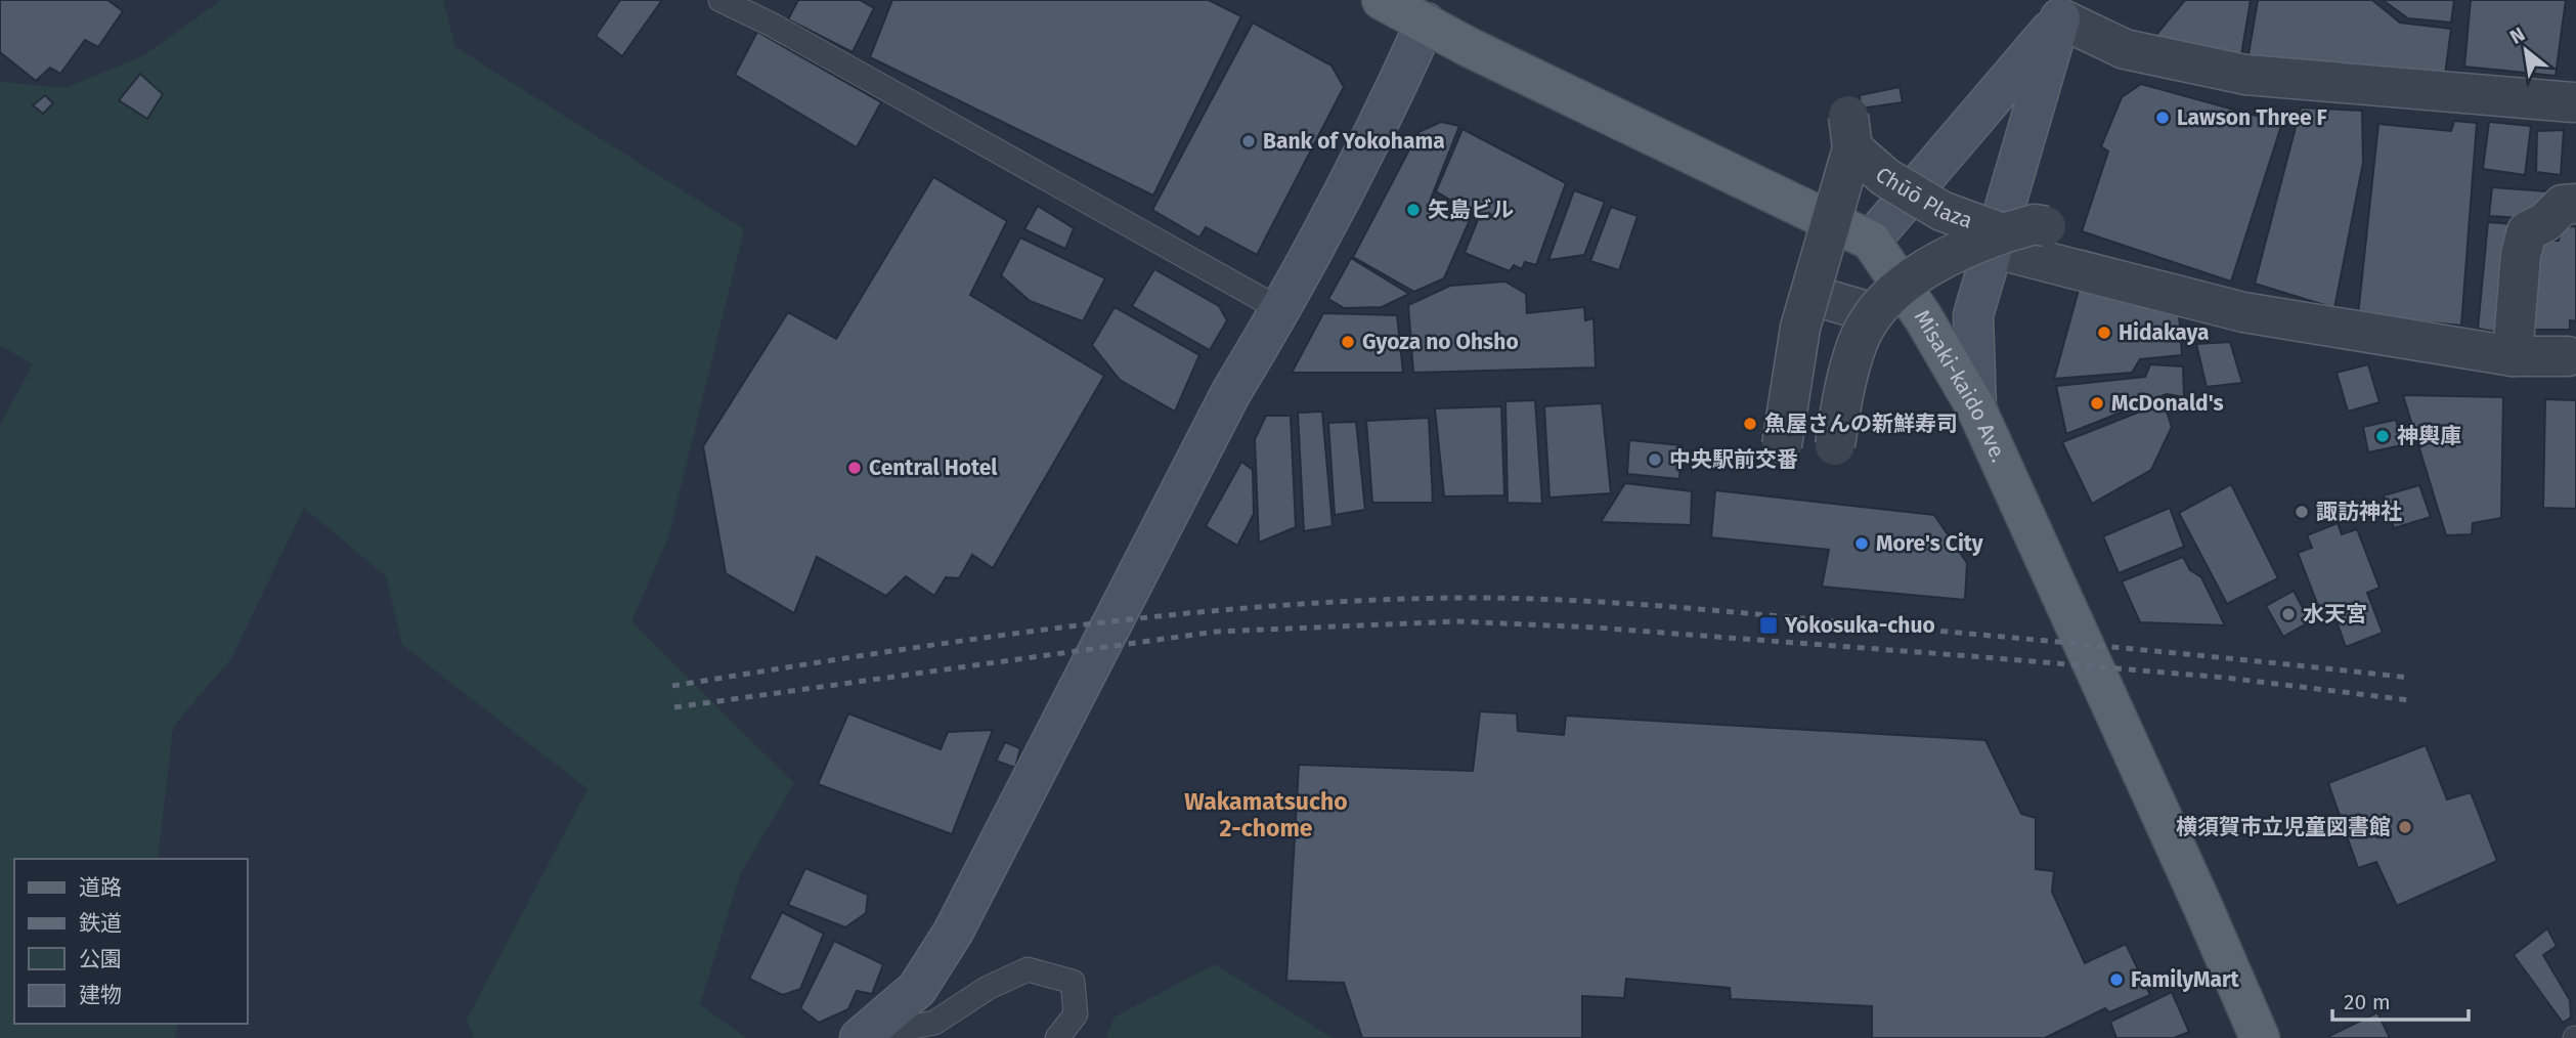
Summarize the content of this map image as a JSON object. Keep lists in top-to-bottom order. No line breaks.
{"streets":{"main road":["Misaki-kaido Ave."],"street":["Chūō Plaza"]},"districts":["Wakamatsucho 2-chome"],"places":{"other":["Lawson Three F","Bank of Yokohama","矢島ビル","Hidakaya","Gyoza no Ohsho","McDonald's","魚屋さんの新鮮寿司","神輿庫","中央駅前交番","Central Hotel","諏訪神社","More's City","水天宮","横須賀市立児童図書館","FamilyMart"],"transit":["Yokosuka-chuo"]},"legend":["道路","鉄道","公園","建物"],"scale_bar":"20 m","north":"top left"}
